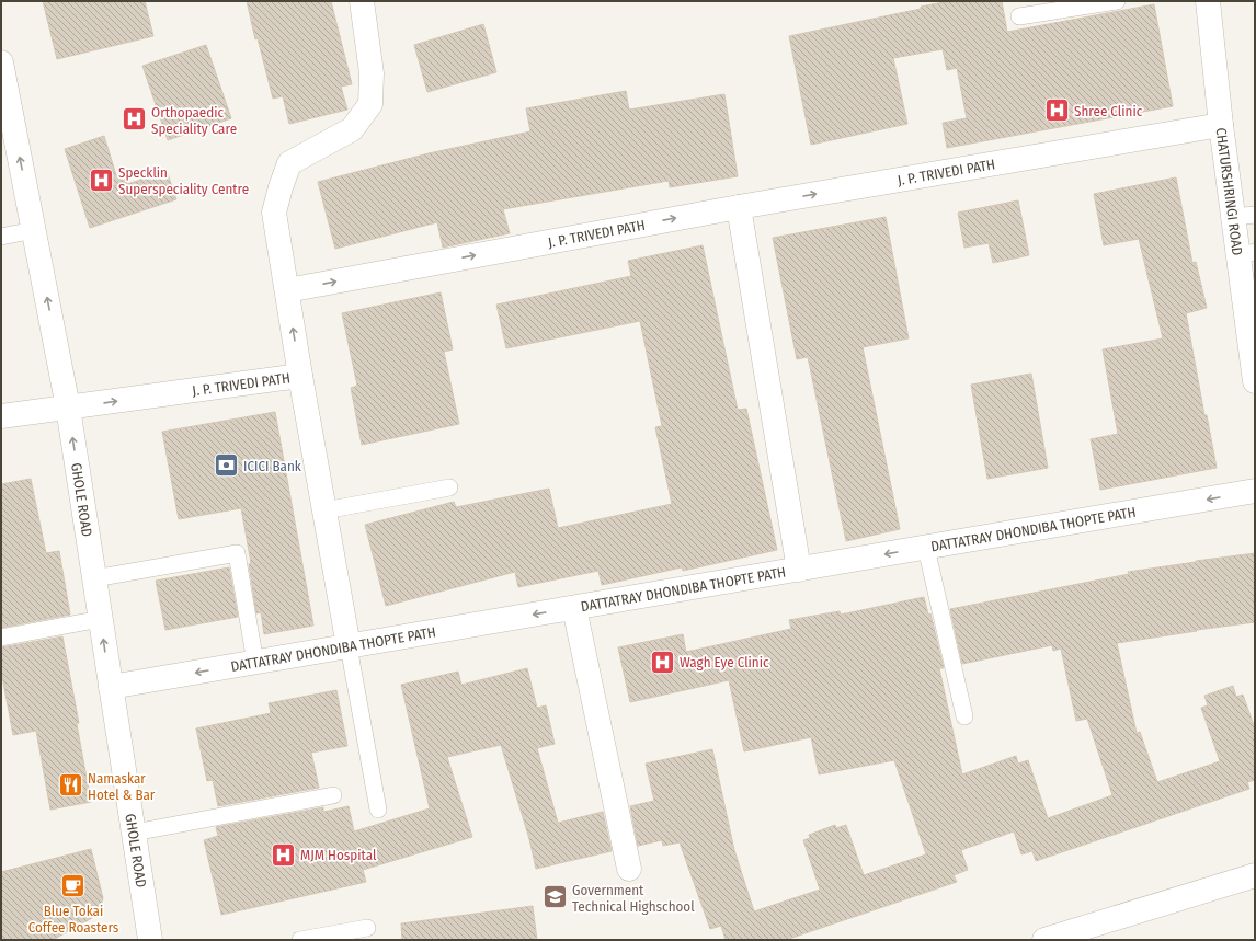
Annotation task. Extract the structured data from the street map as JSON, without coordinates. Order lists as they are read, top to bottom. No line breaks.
{"streets":{"street":["J. P. TRIVEDI PATH","CHATURSHRINGI ROAD","GHOLE ROAD","DATTATRAY DHONDIBA THOPTE PATH"]},"crossings":[["J. P. TRIVEDI PATH","CHATURSHRINGI ROAD"],["J. P. TRIVEDI PATH","GHOLE ROAD"],["GHOLE ROAD","DATTATRAY DHONDIBA THOPTE PATH"]],"one_way":["J. P. TRIVEDI PATH","GHOLE ROAD","DATTATRAY DHONDIBA THOPTE PATH"],"places":{"hospital":["Shree Clinic","Orthopaedic Speciality Care","Specklin Superspeciality Centre","Wagh Eye Clinic","MJM Hospital"],"bank":["ICICI Bank"],"restaurant":["Namaskar Hotel & Bar"],"cafe":["Blue Tokai Coffee Roasters"],"school or university":["Government Technical Highschool"]}}
